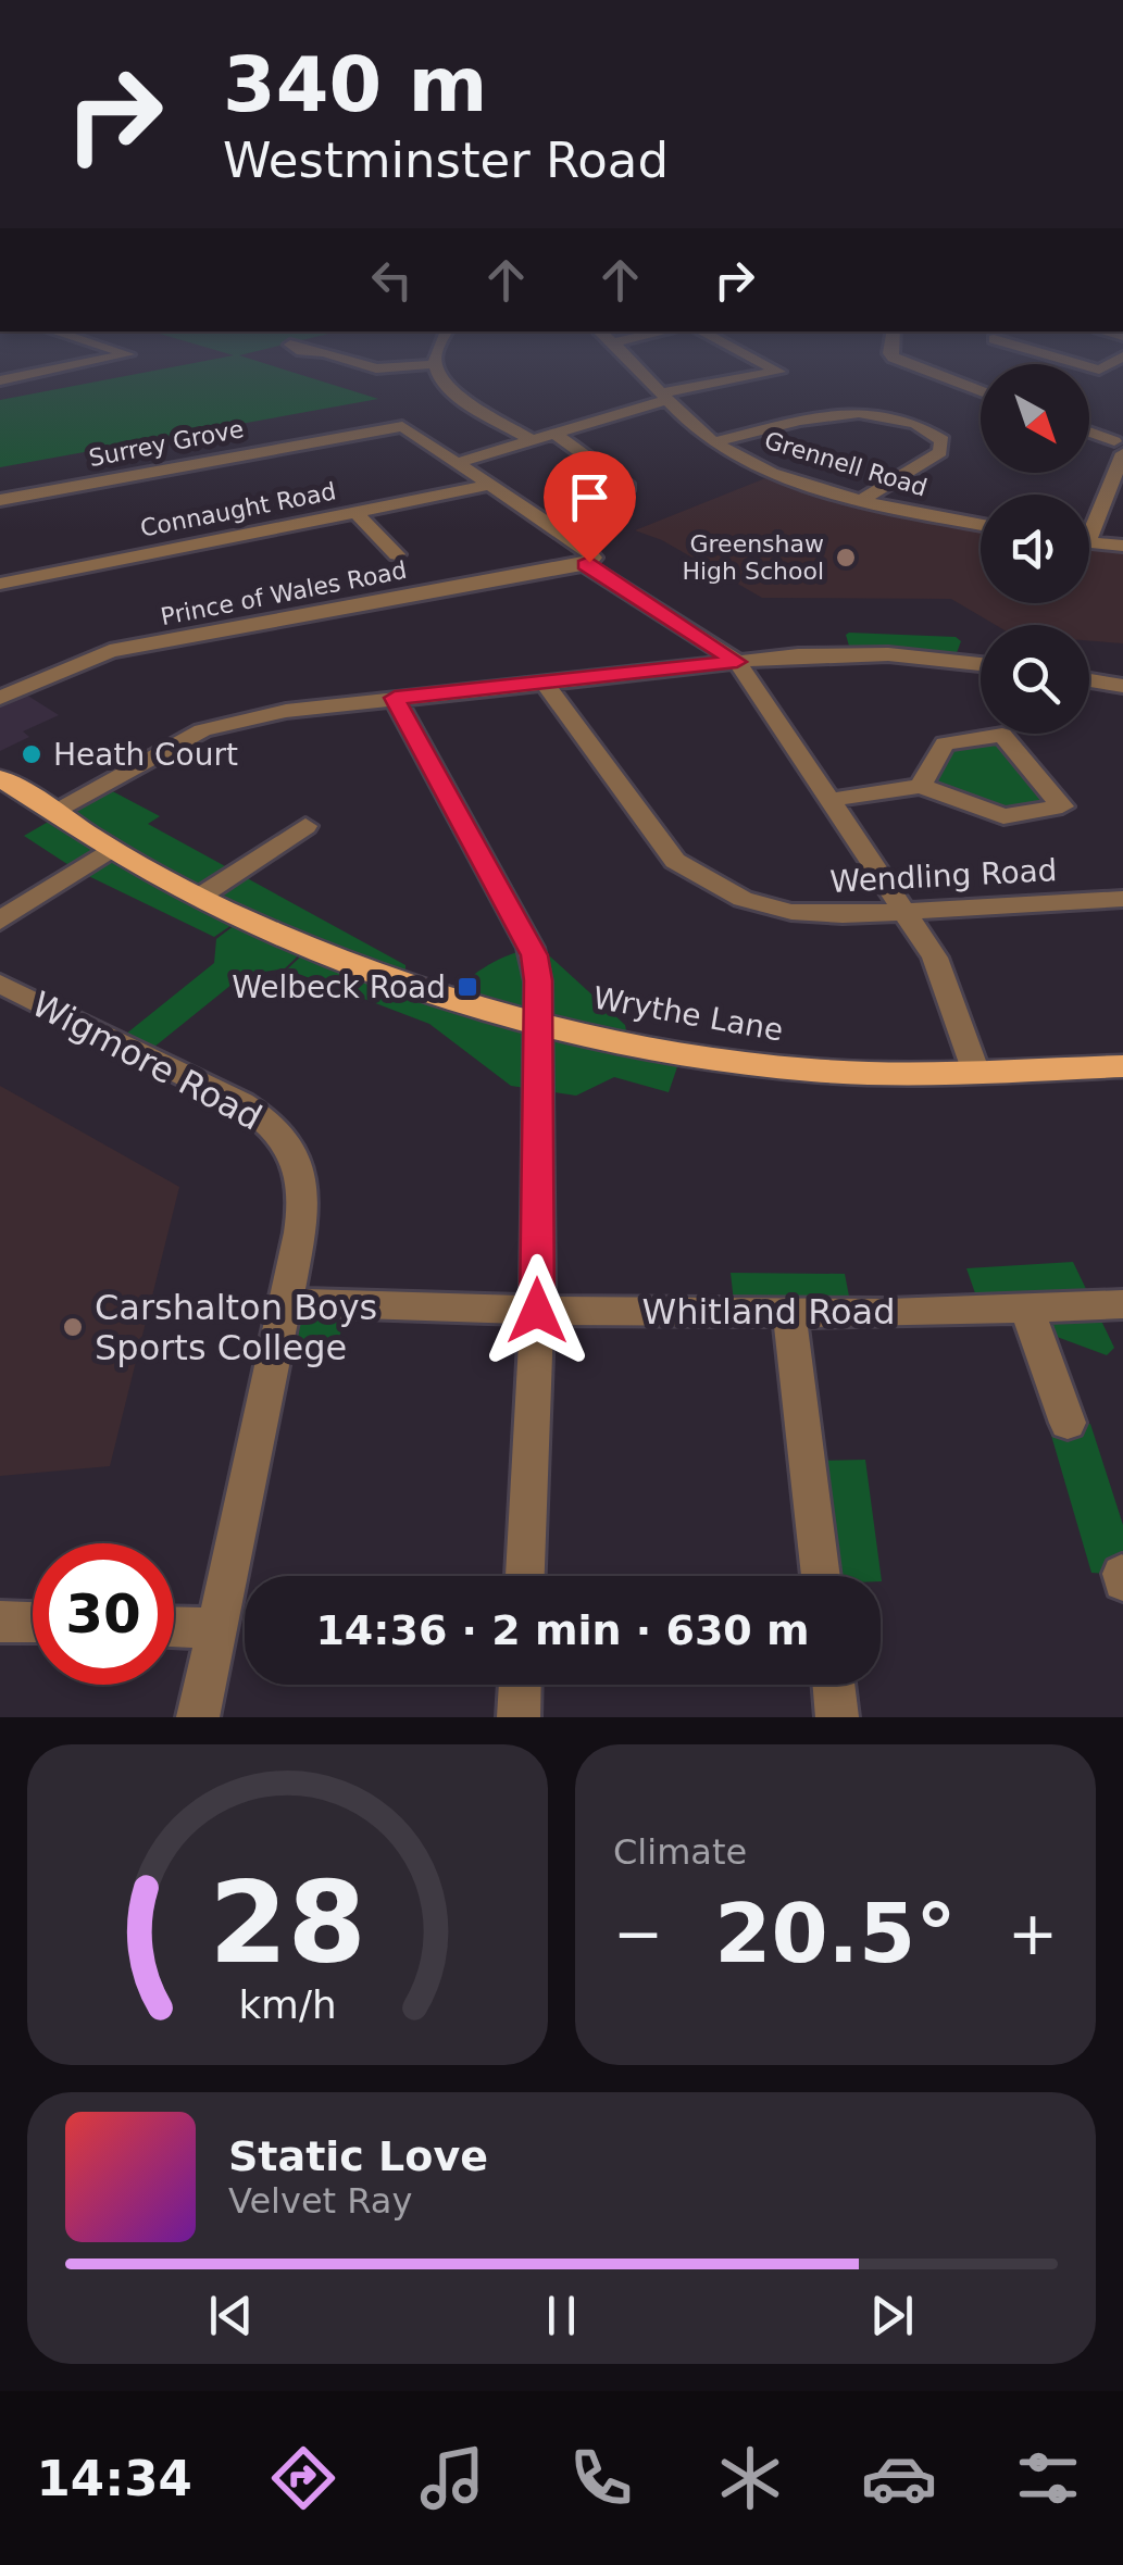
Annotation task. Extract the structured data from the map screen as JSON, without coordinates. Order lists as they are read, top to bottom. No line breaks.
{"streets":{"main road":["Wrythe Lane"],"street":["Surrey Grove","Grennell Road","Connaught Road","Prince of Wales Road","Wendling Road","Wigmore Road","Whitland Road"]},"crossings":[["Surrey Grove","Connaught Road"],["Surrey Grove","Prince of Wales Road"],["Wigmore Road","Whitland Road"]],"places":{"other":["Greenshaw High School","Heath Court","Carshalton Boys Sports College"],"transit":["Welbeck Road"]},"north":"bottom right","page":{"turn":["340 m","Westminster Road"],"limit":"30","trip":"14:36 · 2 min · 630 m","tile":"Climate","heat":["−","20.5°","+"],"song":["Static Love","Velvet Ray"],"tabs":"14:34","gauge":["28","km/h"]}}
